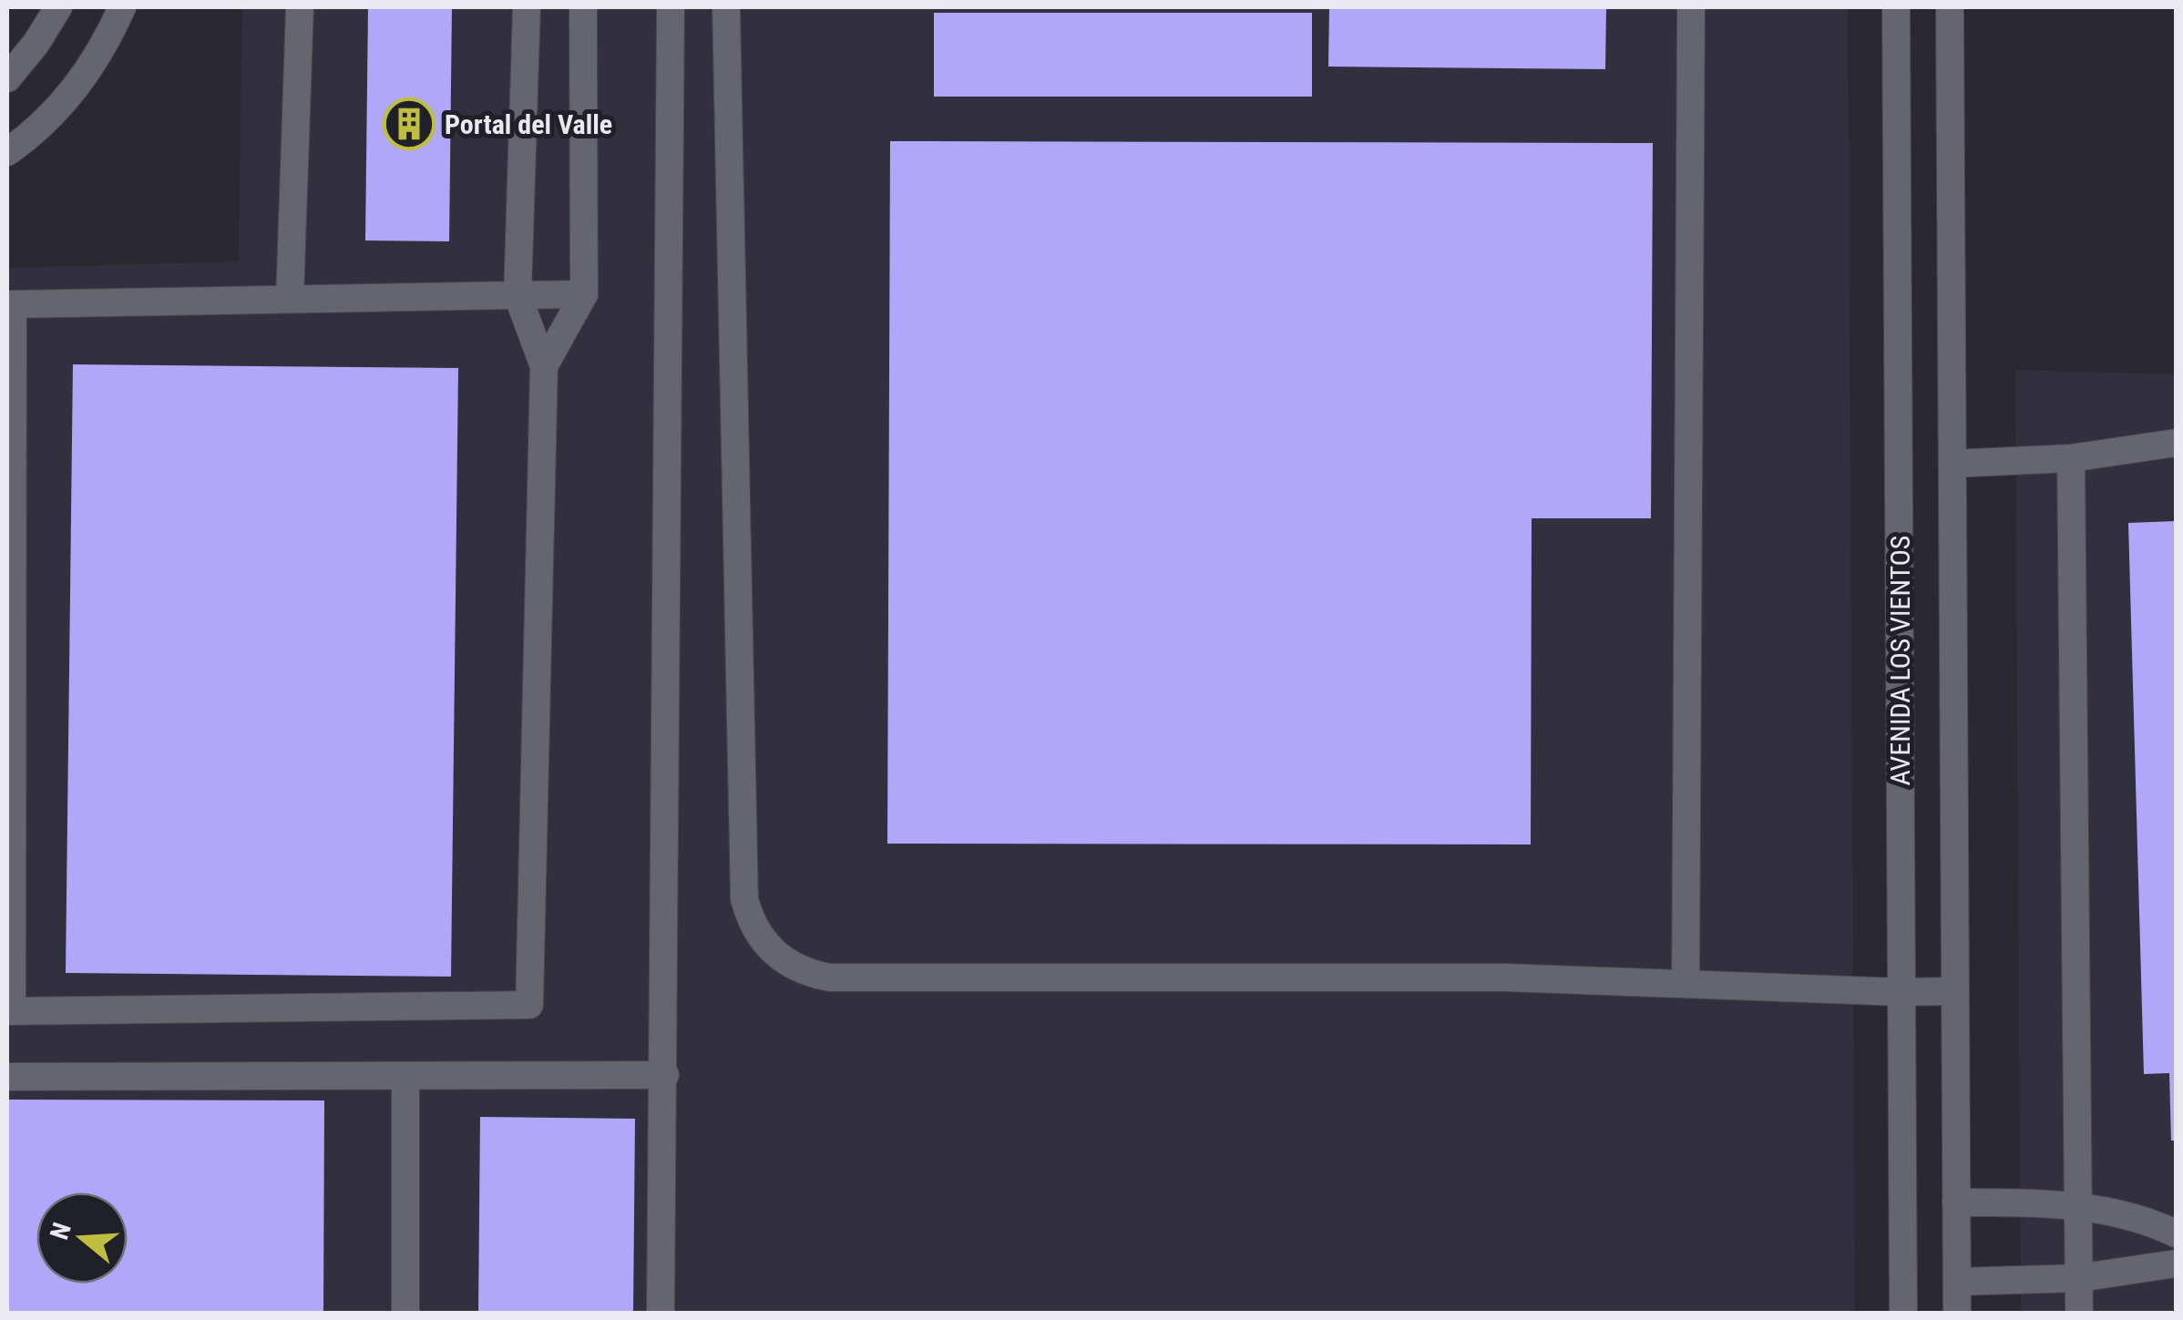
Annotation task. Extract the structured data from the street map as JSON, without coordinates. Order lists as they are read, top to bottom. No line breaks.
{"streets":{"street":["AVENIDA LOS VIENTOS"]},"places":{"building":["Portal del Valle"]},"north":"left"}
